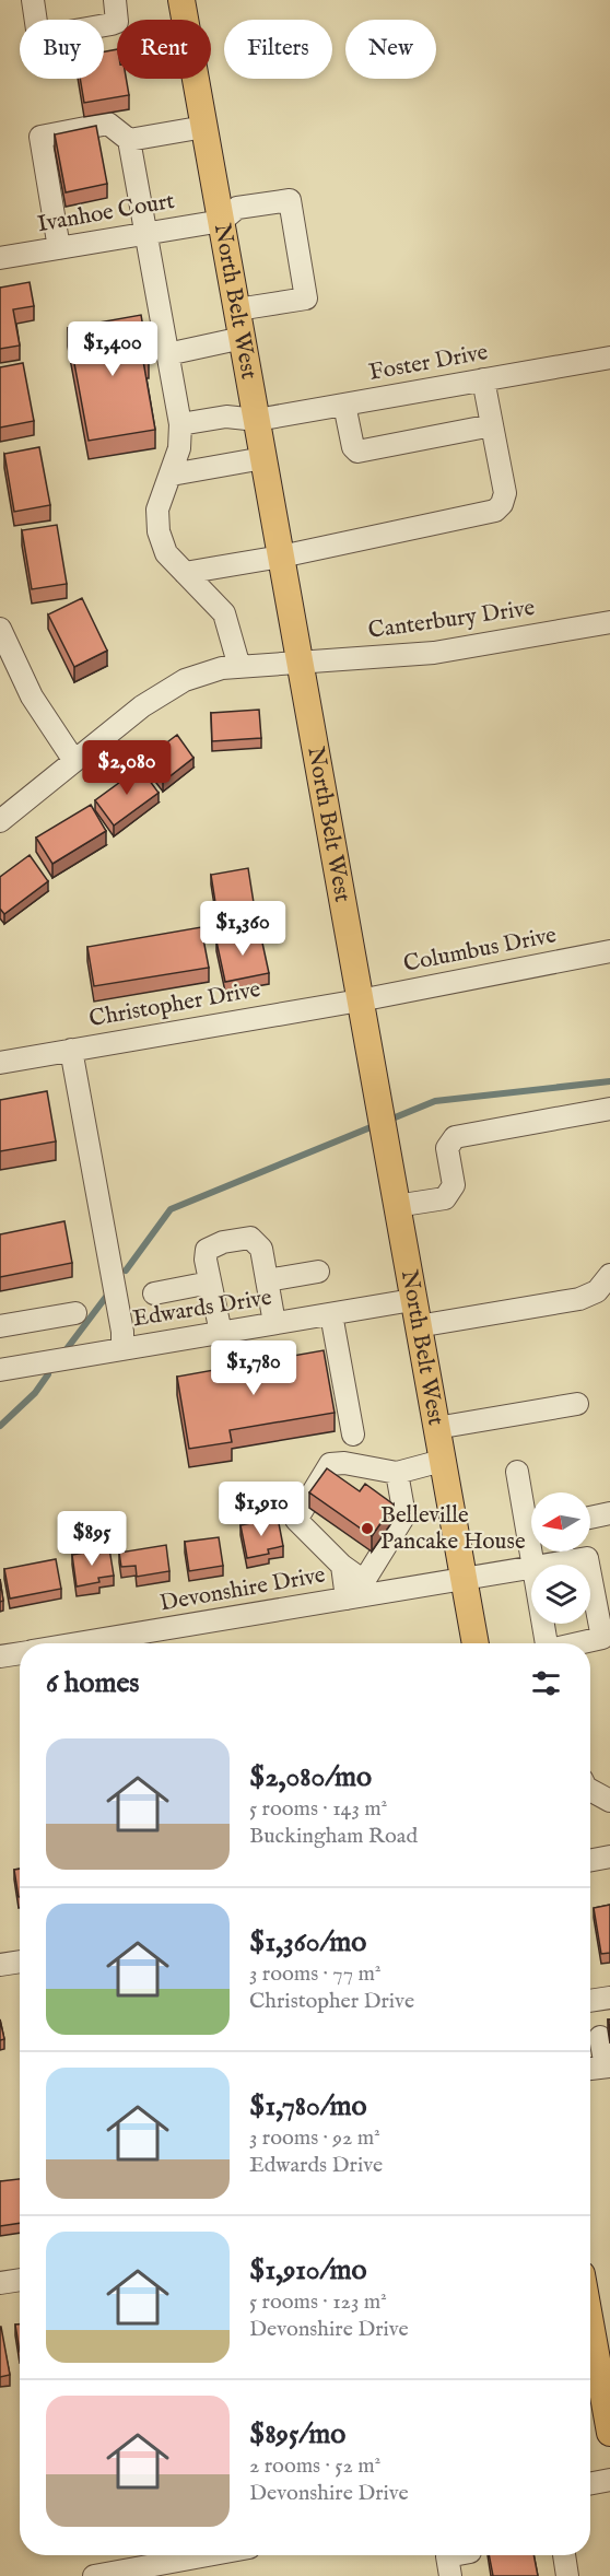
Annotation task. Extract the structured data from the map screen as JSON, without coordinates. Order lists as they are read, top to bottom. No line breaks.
{"streets":{"main road":["North Belt West"],"street":["Ivanhoe Court","Foster Drive","Canterbury Drive","Columbus Drive","Christopher Drive","Edwards Drive","Devonshire Drive"]},"crossings":[["Ivanhoe Court","North Belt West"],["North Belt West","Foster Drive"],["North Belt West","Canterbury Drive"],["North Belt West","Columbus Drive"],["North Belt West","Christopher Drive"],["North Belt West","Edwards Drive"],["North Belt West","Devonshire Drive"],["Columbus Drive","Christopher Drive"]],"places":["Belleville Pancake House"],"north":"left","page":{"chip":["Buy","Rent","Filters","New"],"price":["$1,400","$2,080","$1,360","$1,780","$1,910","$895"],"heading":"6 homes","list":[{"name":"$2,080/mo","note":"5 rooms · 143 m² · Buckingham Road"},{"name":"$1,360/mo","note":"3 rooms · 77 m² · Christopher Drive"},{"name":"$1,780/mo","note":"3 rooms · 92 m² · Edwards Drive"},{"name":"$1,910/mo","note":"5 rooms · 123 m² · Devonshire Drive"},{"name":"$895/mo","note":"2 rooms · 52 m² · Devonshire Drive"}]}}
